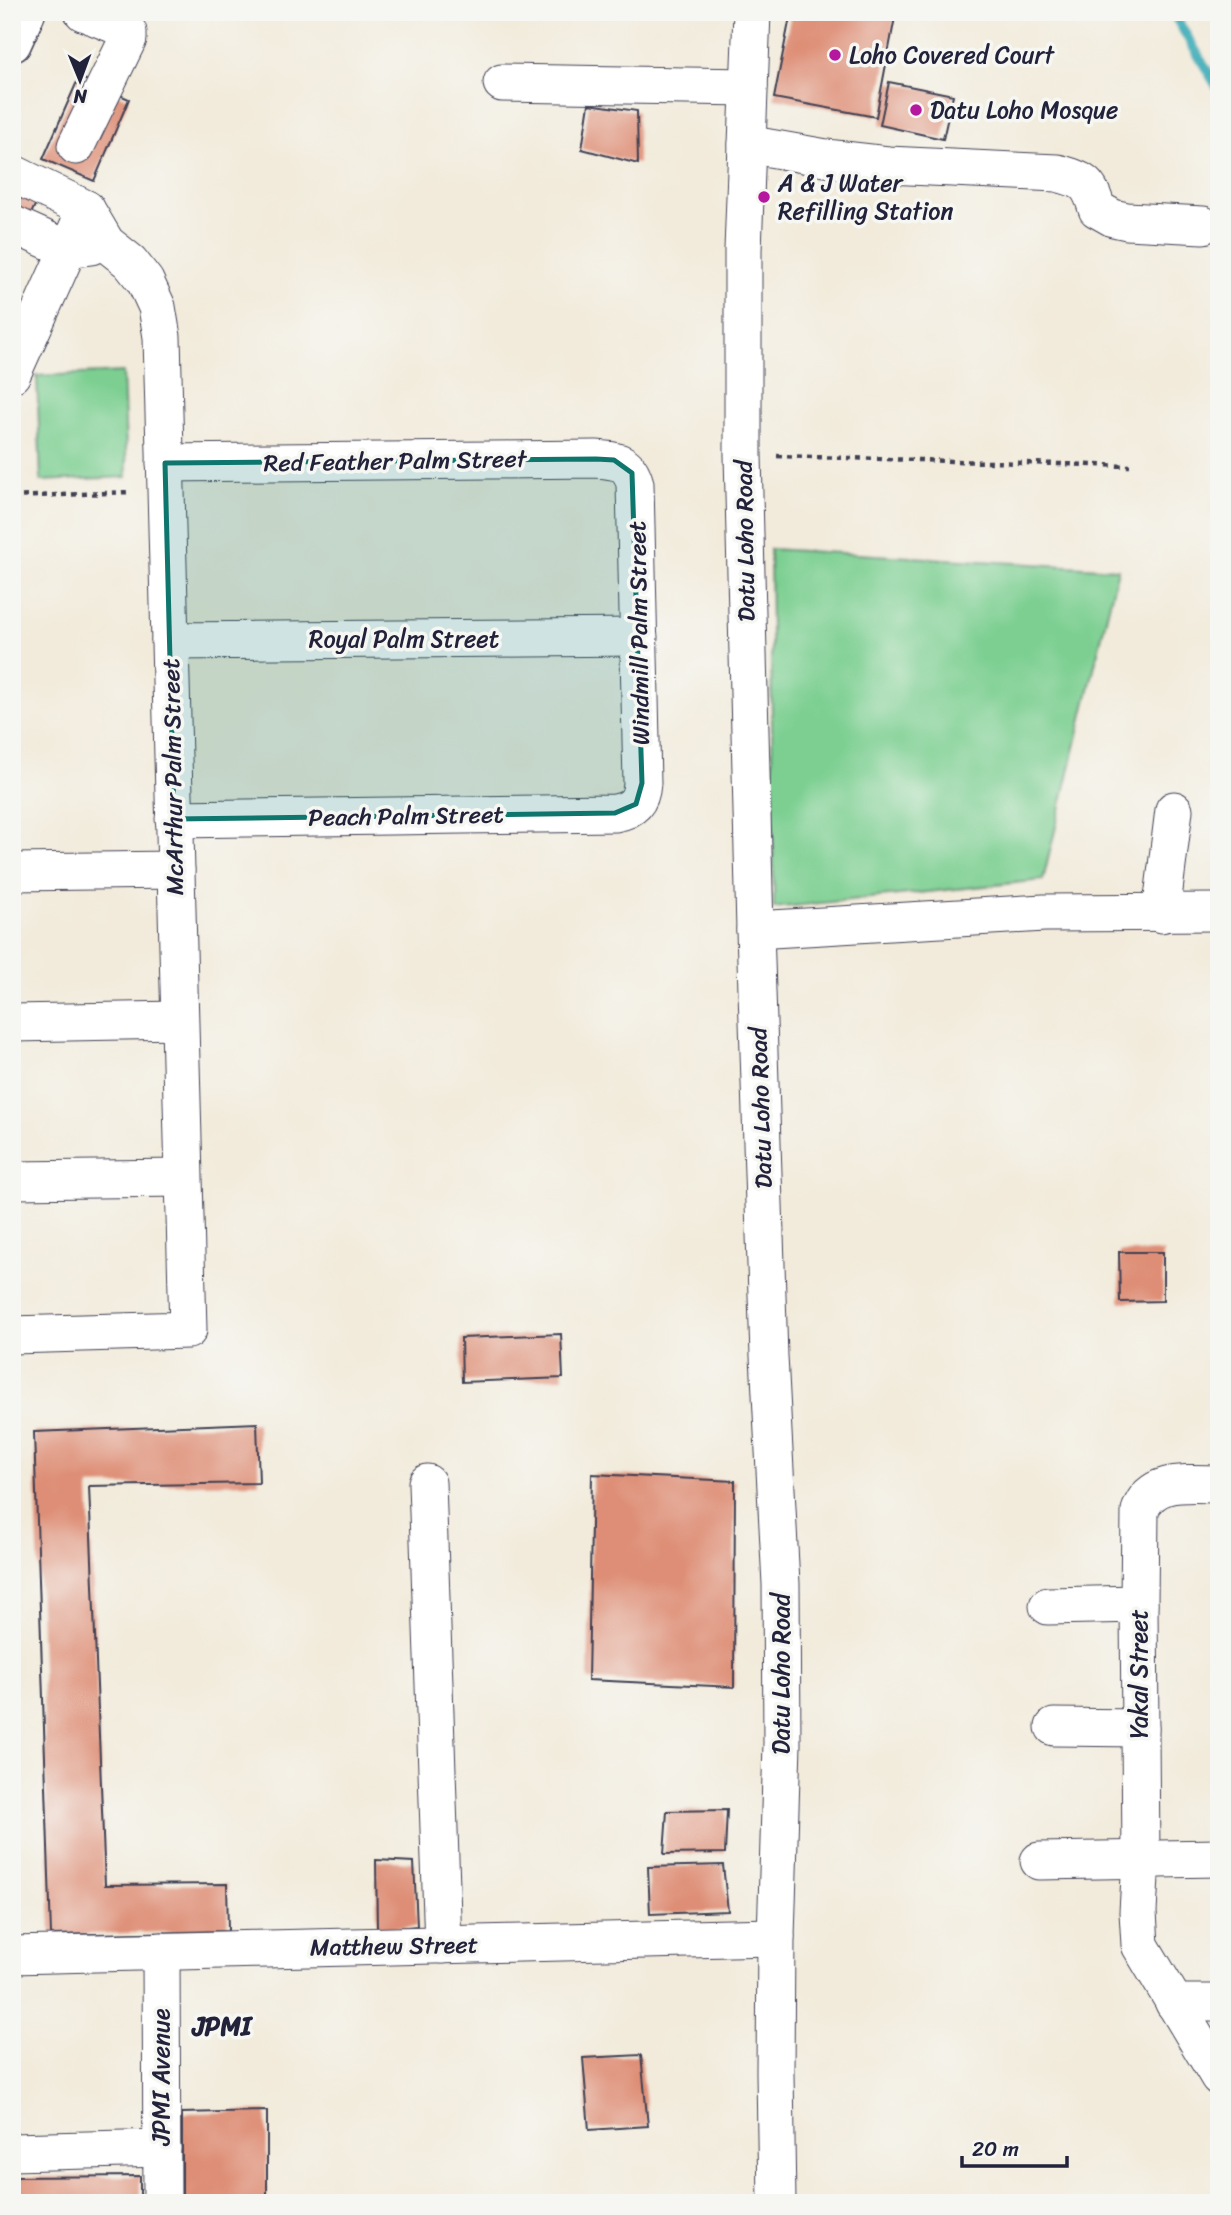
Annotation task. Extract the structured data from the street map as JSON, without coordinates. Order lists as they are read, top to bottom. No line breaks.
{"streets":{"street":["Red Feather Palm Street","Datu Loho Road","Windmill Palm Street","Royal Palm Street","McArthur Palm Street","Peach Palm Street","Yakal Street","Matthew Street","JPMI Avenue"]},"crossings":[["Red Feather Palm Street","Windmill Palm Street"],["Red Feather Palm Street","McArthur Palm Street"],["Datu Loho Road","Matthew Street"],["Windmill Palm Street","Royal Palm Street"],["Windmill Palm Street","Peach Palm Street"],["Royal Palm Street","McArthur Palm Street"],["McArthur Palm Street","Peach Palm Street"],["Matthew Street","JPMI Avenue"]],"districts":["JPMI"],"places":["Loho Covered Court","Datu Loho Mosque","A & J Water Refilling Station"],"scale_bar":"20 m","north":"bottom"}
